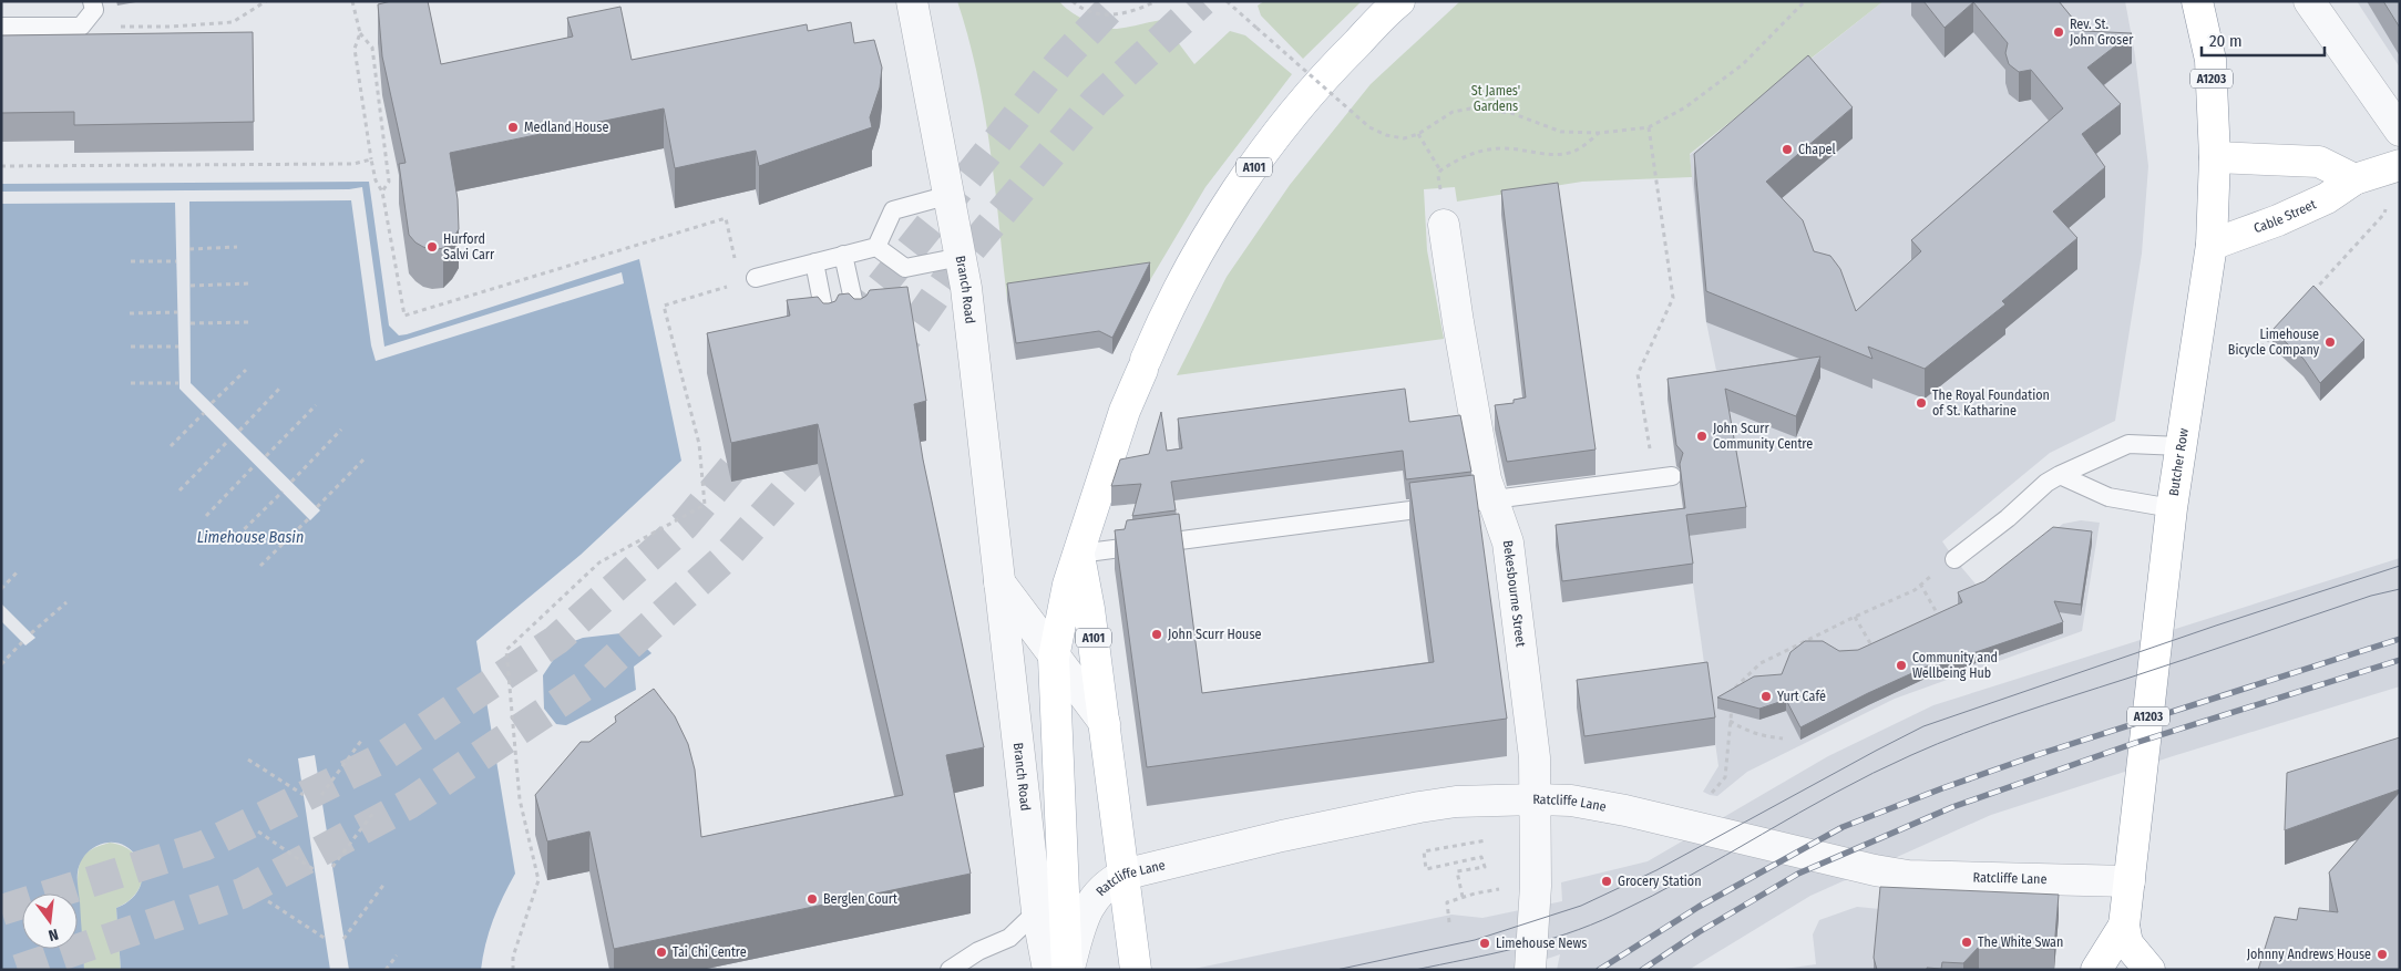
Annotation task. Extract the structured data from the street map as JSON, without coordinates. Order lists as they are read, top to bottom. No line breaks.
{"streets":{"main road":["A1203","A101","Cable Street","Branch Road","Butcher Row"],"street":["Bekesbourne Street","Ratcliffe Lane"]},"crossings":[["A101","Branch Road"],["A101","Ratcliffe Lane"],["Cable Street","Butcher Row"],["Branch Road","Ratcliffe Lane"],["Butcher Row","Ratcliffe Lane"],["Bekesbourne Street","Ratcliffe Lane"]],"water":["Limehouse Basin"],"parks":["St James' Gardens"],"places":["Rev. St. John Groser","Medland House","Chapel","Hurford Salvi Carr","Limehouse Bicycle Company","The Royal Foundation of St. Katharine","John Scurr Community Centre","John Scurr House","Community and Wellbeing Hub","Yurt Café","Grocery Station","Berglen Court","The White Swan","Limehouse News","Tai Chi Centre","Johnny Andrews House"],"scale_bar":"20 m","north":"bottom"}
